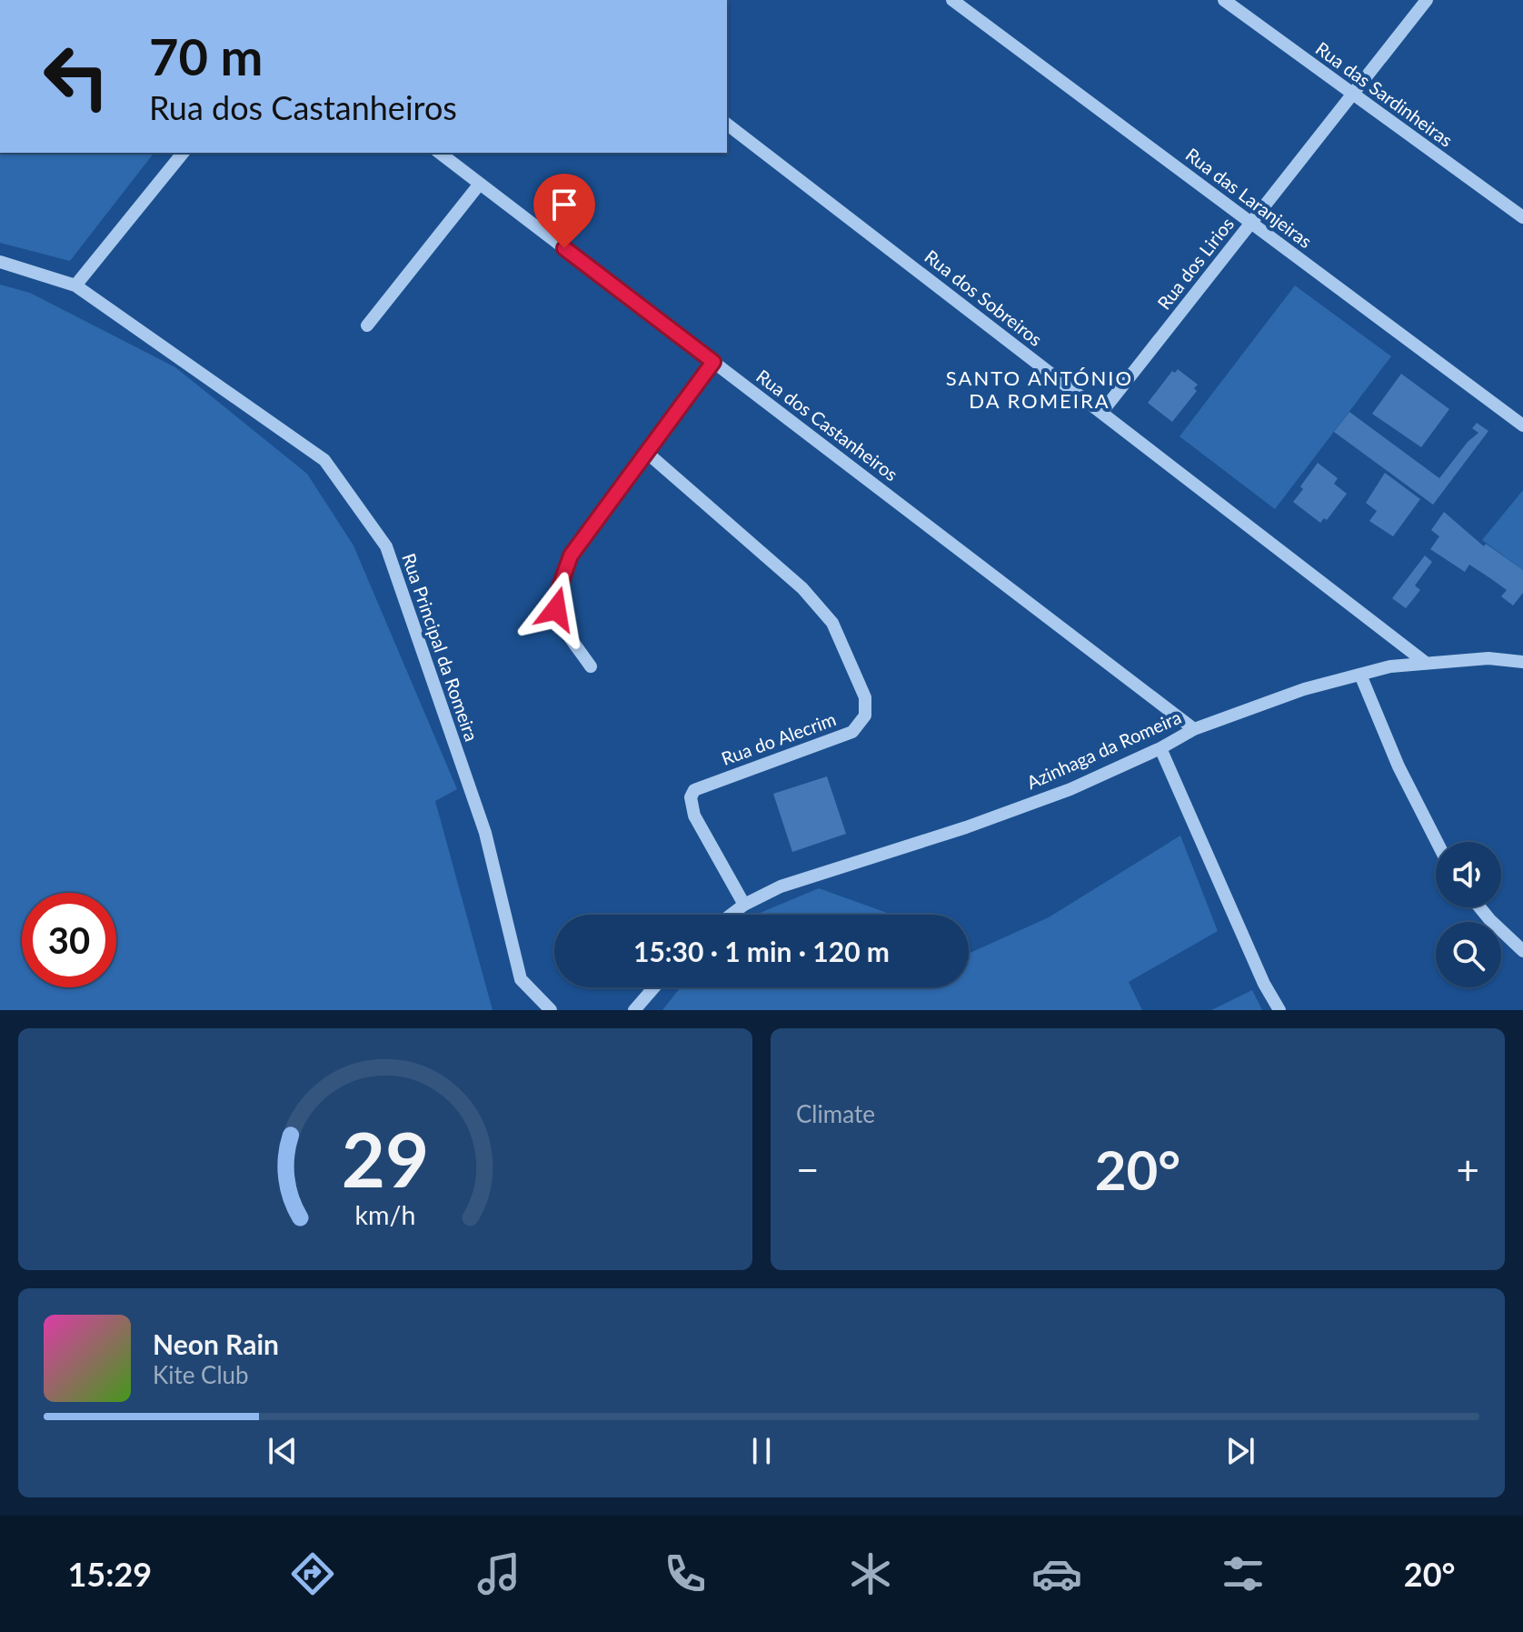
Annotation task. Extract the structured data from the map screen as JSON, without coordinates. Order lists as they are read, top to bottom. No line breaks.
{"streets":{"street":["Rua das Sardinheiras","Rua das Laranjeiras","Rua dos Lirios","Rua dos Sobreiros","Rua dos Castanheiros","Rua Principal da Romeira","Rua do Alecrim","Azinhaga da Romeira"]},"crossings":[["Rua das Sardinheiras","Rua dos Lirios"],["Rua das Laranjeiras","Rua dos Lirios"],["Rua dos Lirios","Rua dos Sobreiros"],["Rua dos Sobreiros","Azinhaga da Romeira"],["Rua dos Castanheiros","Azinhaga da Romeira"],["Rua do Alecrim","Azinhaga da Romeira"]],"districts":["SANTO ANTÓNIO DA ROMEIRA"],"page":{"turn":["70 m","Rua dos Castanheiros"],"limit":"30","trip":"15:30 · 1 min · 120 m","tile":"Climate","heat":["−","20°","+"],"song":["Neon Rain","Kite Club"],"tabs":["15:29","20°"],"gauge":["29","km/h"]}}
